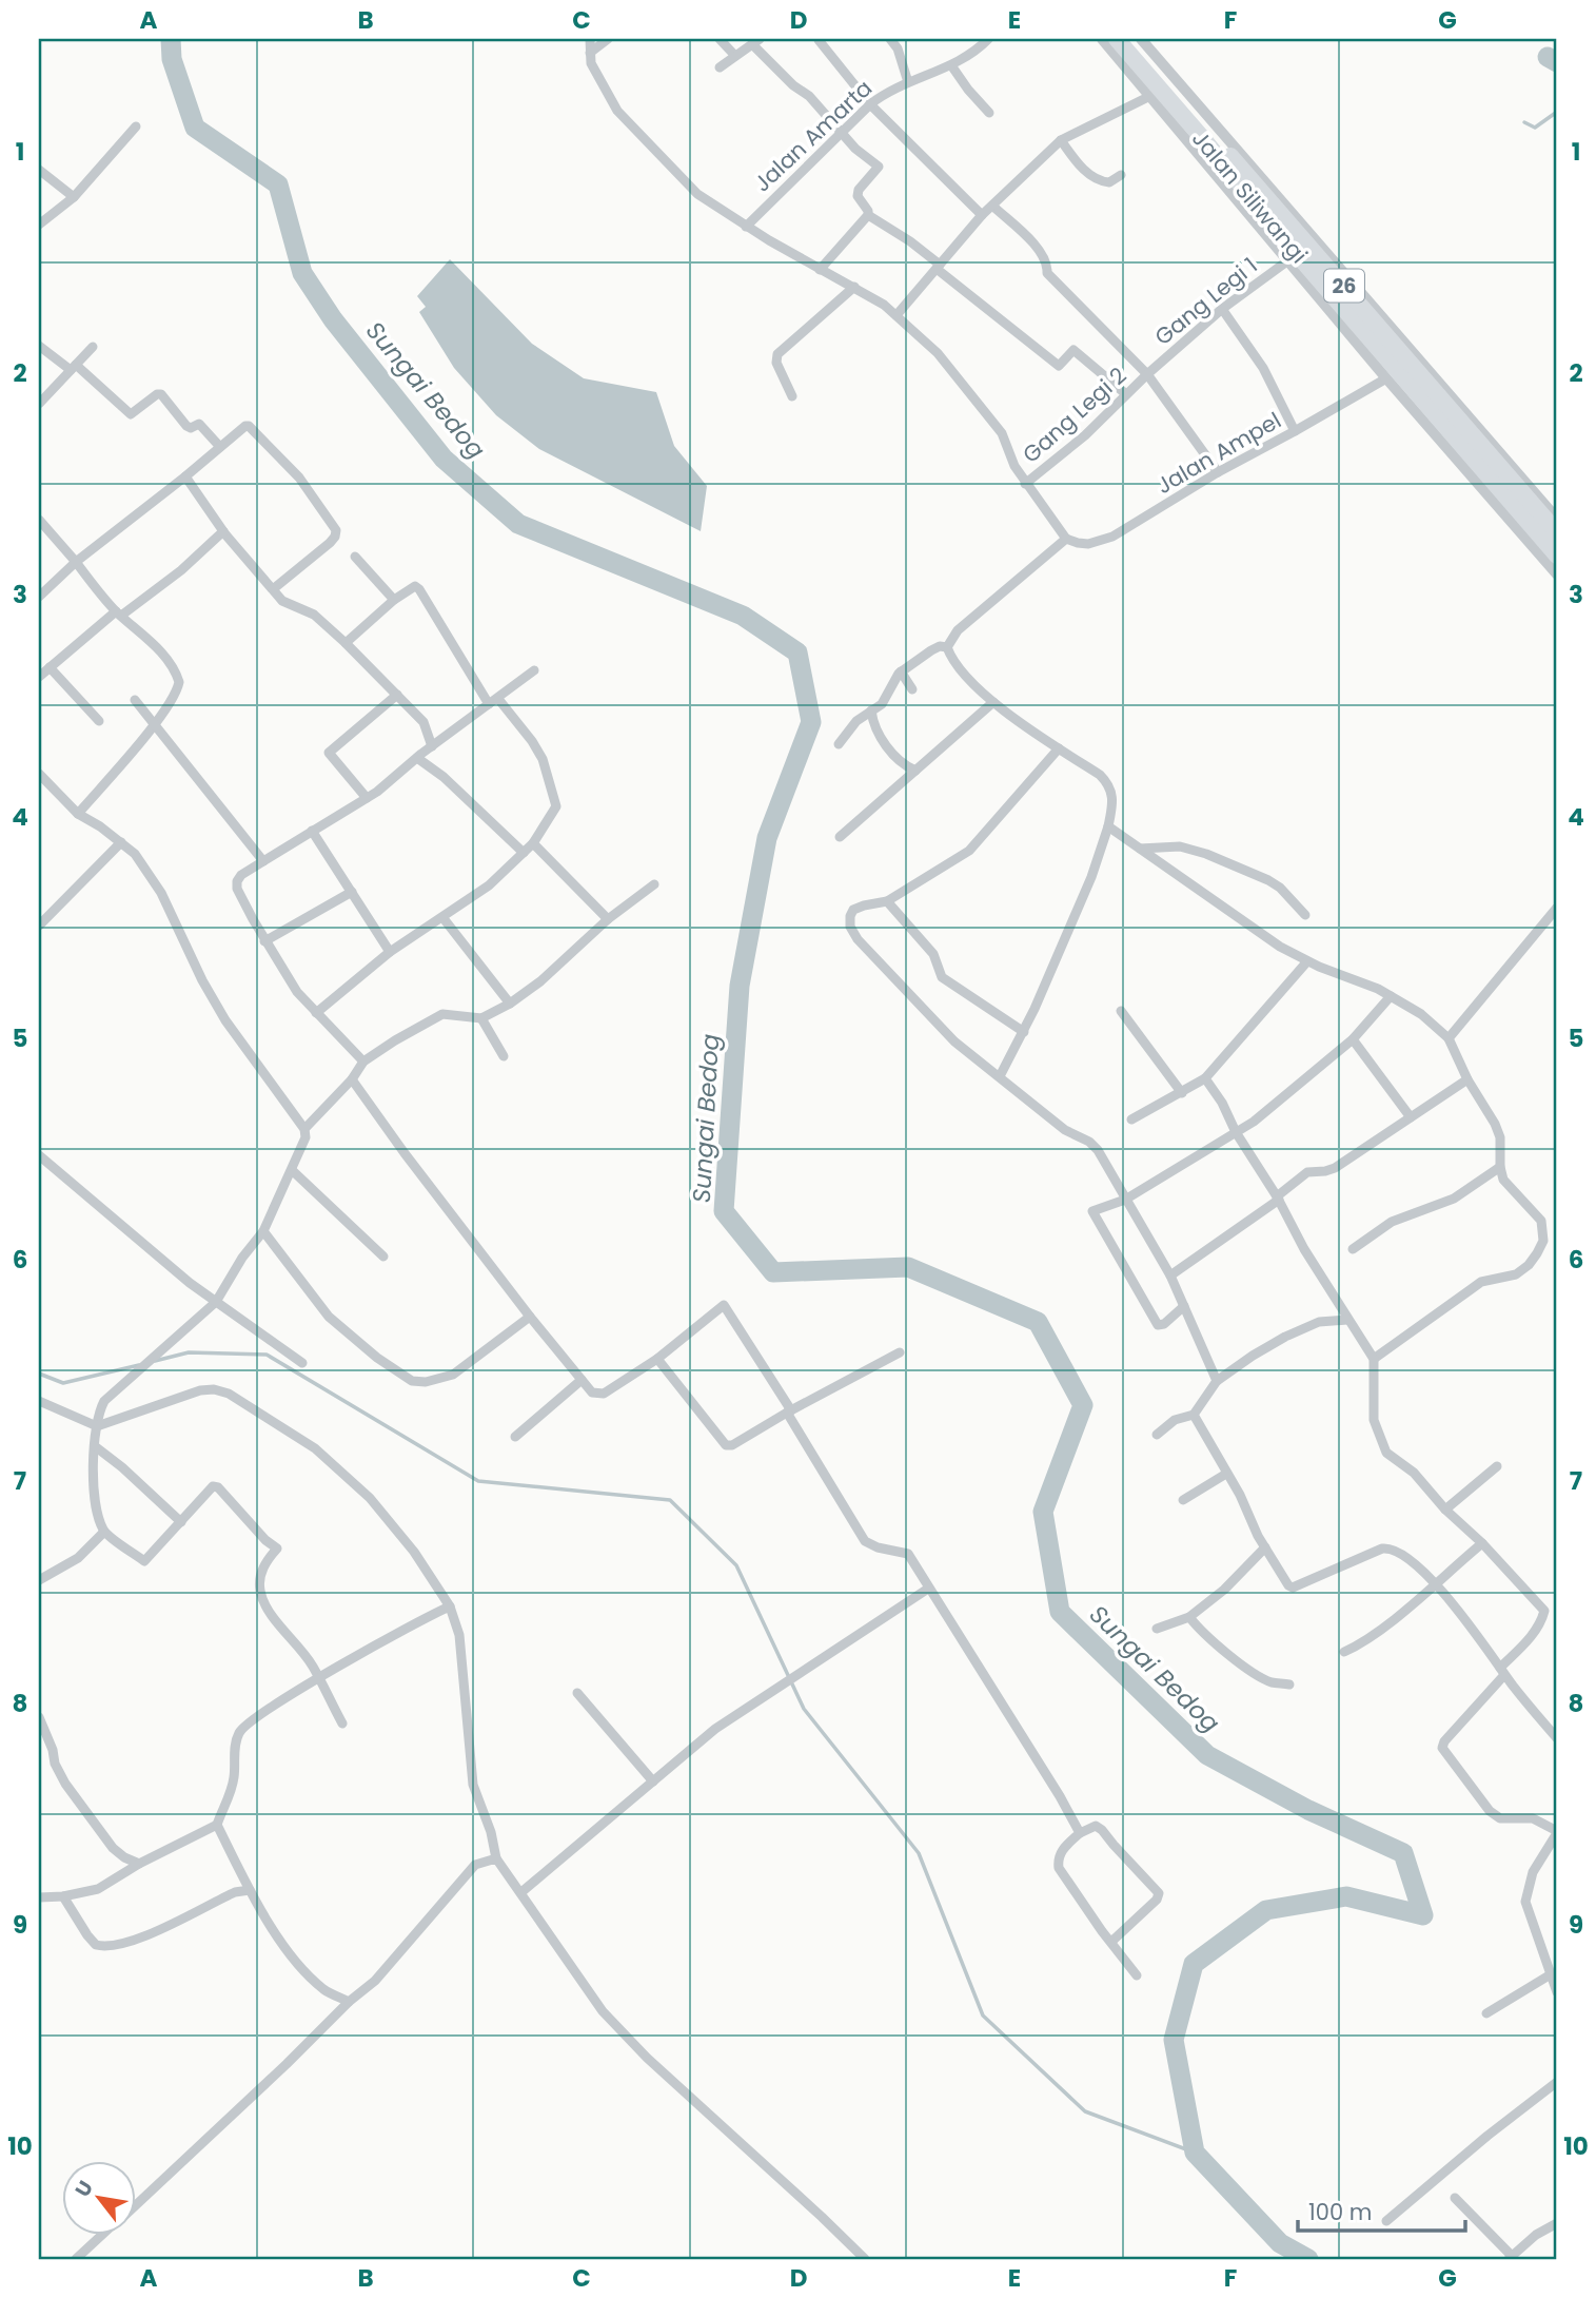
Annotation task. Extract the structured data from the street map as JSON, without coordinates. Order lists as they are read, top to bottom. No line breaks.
{"streets":{"highway":["Jalan Siliwangi","26"],"street":["Jalan Amarta","Gang Legi 1","Gang Legi 2","Jalan Ampel"]},"crossings":[["Jalan Siliwangi","Gang Legi 1"],["Gang Legi 1","Gang Legi 2"]],"water":["Sungai Bedog"],"scale_bar":"100 m","north":"top left","grid":{"columns":["A","B","C","D","E","F","G"],"rows":["1","2","3","4","5","6","7","8","9","10"]}}
